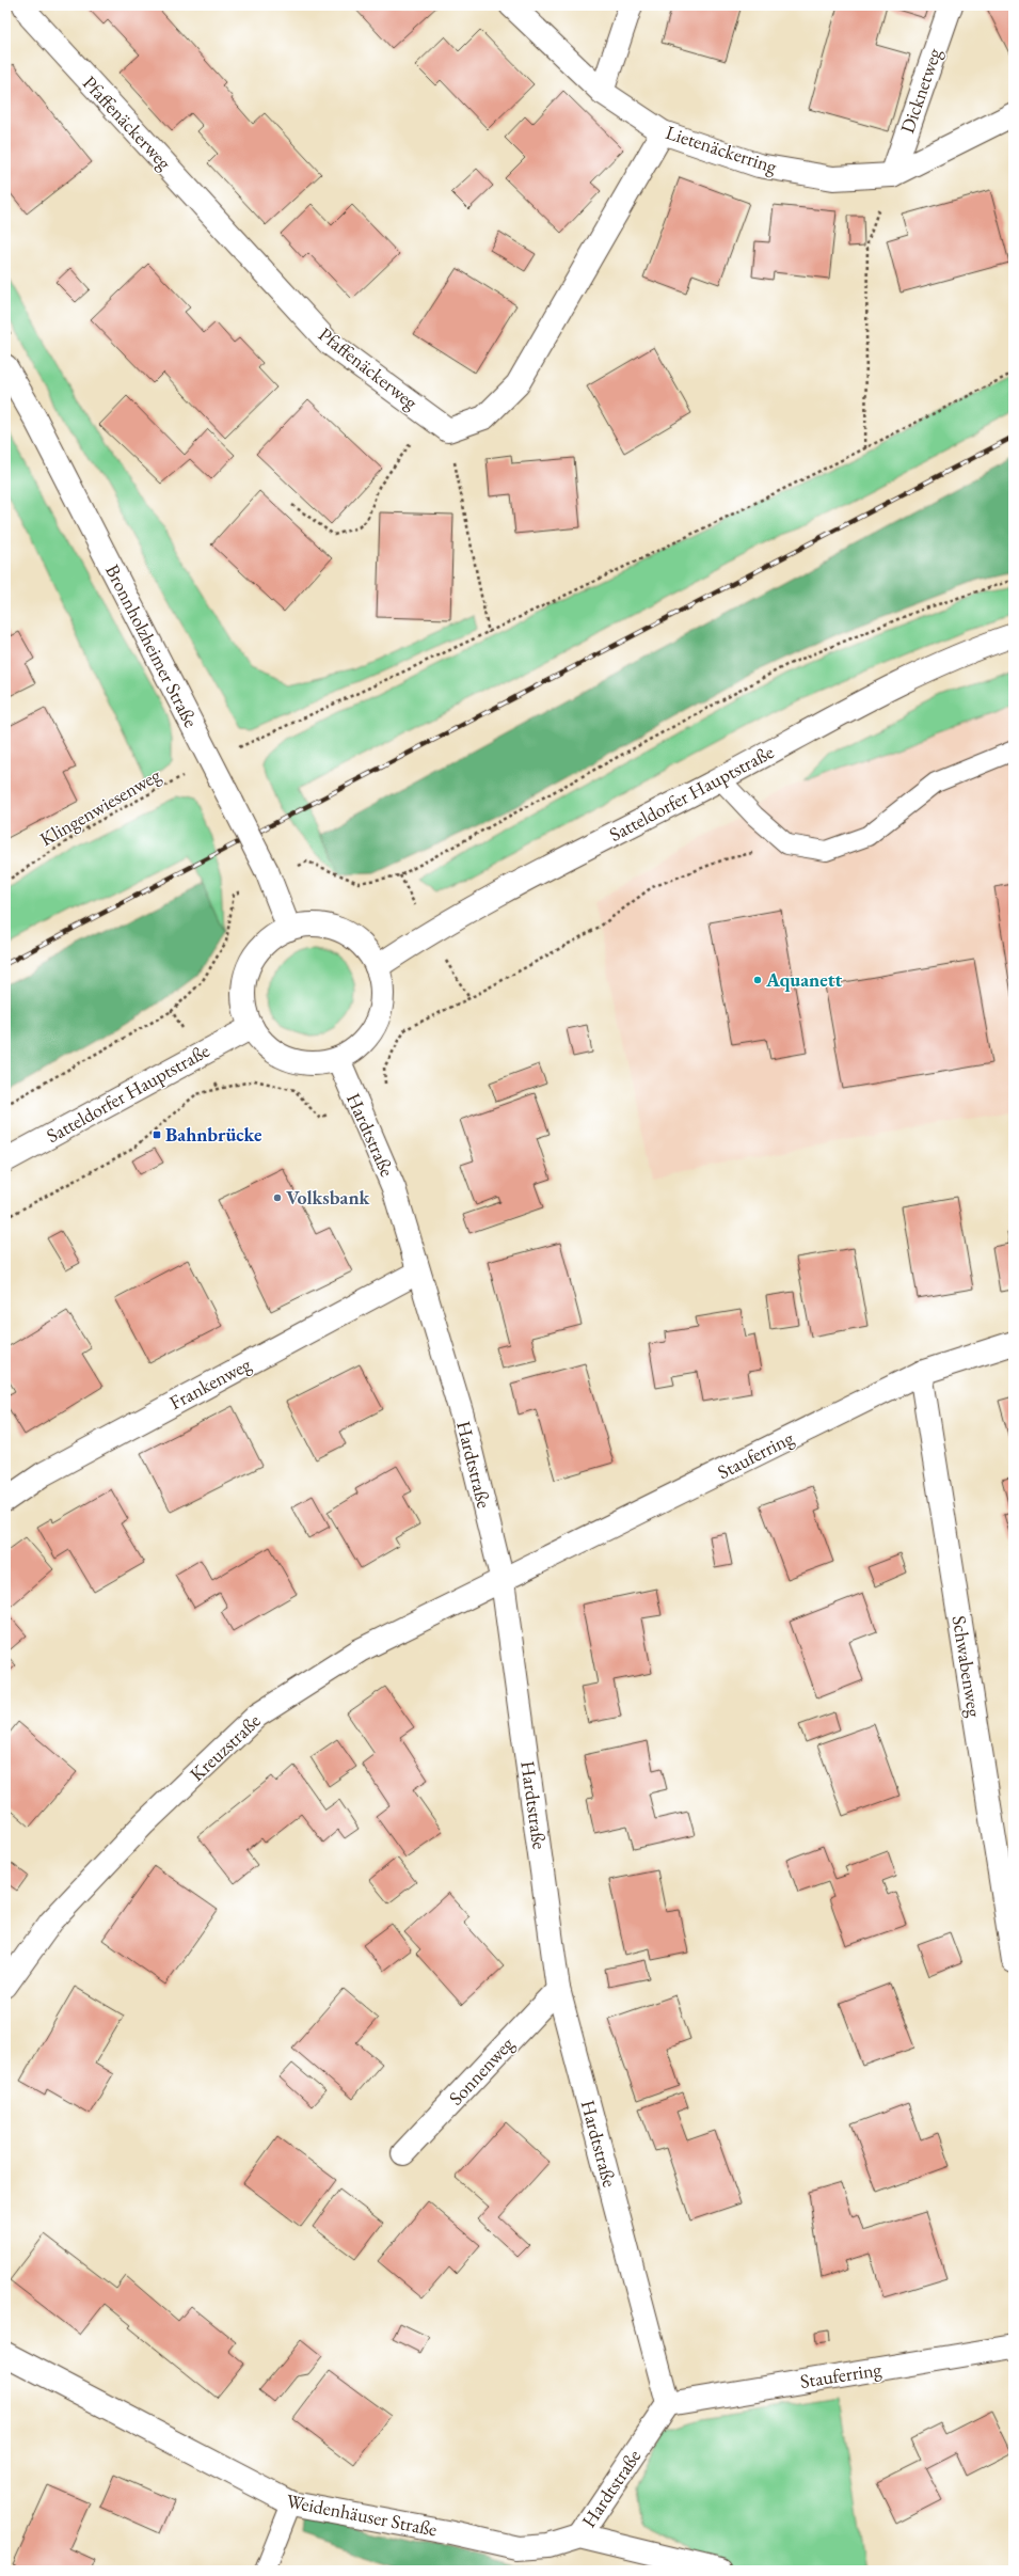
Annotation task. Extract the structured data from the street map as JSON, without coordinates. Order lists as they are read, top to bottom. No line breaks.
{"streets":{"street":["Dicknetweg","Pfaffenäckerweg","Lietenäckerring","Bronnholzheimer Straße","Satteldorfer Hauptstraße","Hardtstraße","Frankenweg","Stauferring","Schwabenweg","Kreuzstraße","Sonnenweg","Weidenhäuser Straße"],"path":["Klingenwiesenweg"]},"crossings":[["Dicknetweg","Lietenäckerring"],["Bronnholzheimer Straße","Satteldorfer Hauptstraße"],["Bronnholzheimer Straße","Klingenwiesenweg"],["Bronnholzheimer Straße","Hardtstraße"],["Satteldorfer Hauptstraße","Hardtstraße"],["Hardtstraße","Frankenweg"],["Hardtstraße","Stauferring"],["Hardtstraße","Kreuzstraße"],["Hardtstraße","Sonnenweg"],["Hardtstraße","Weidenhäuser Straße"],["Stauferring","Schwabenweg"],["Stauferring","Kreuzstraße"]],"places":{"other":["Aquanett","Volksbank"],"transit":["Bahnbrücke"]}}
